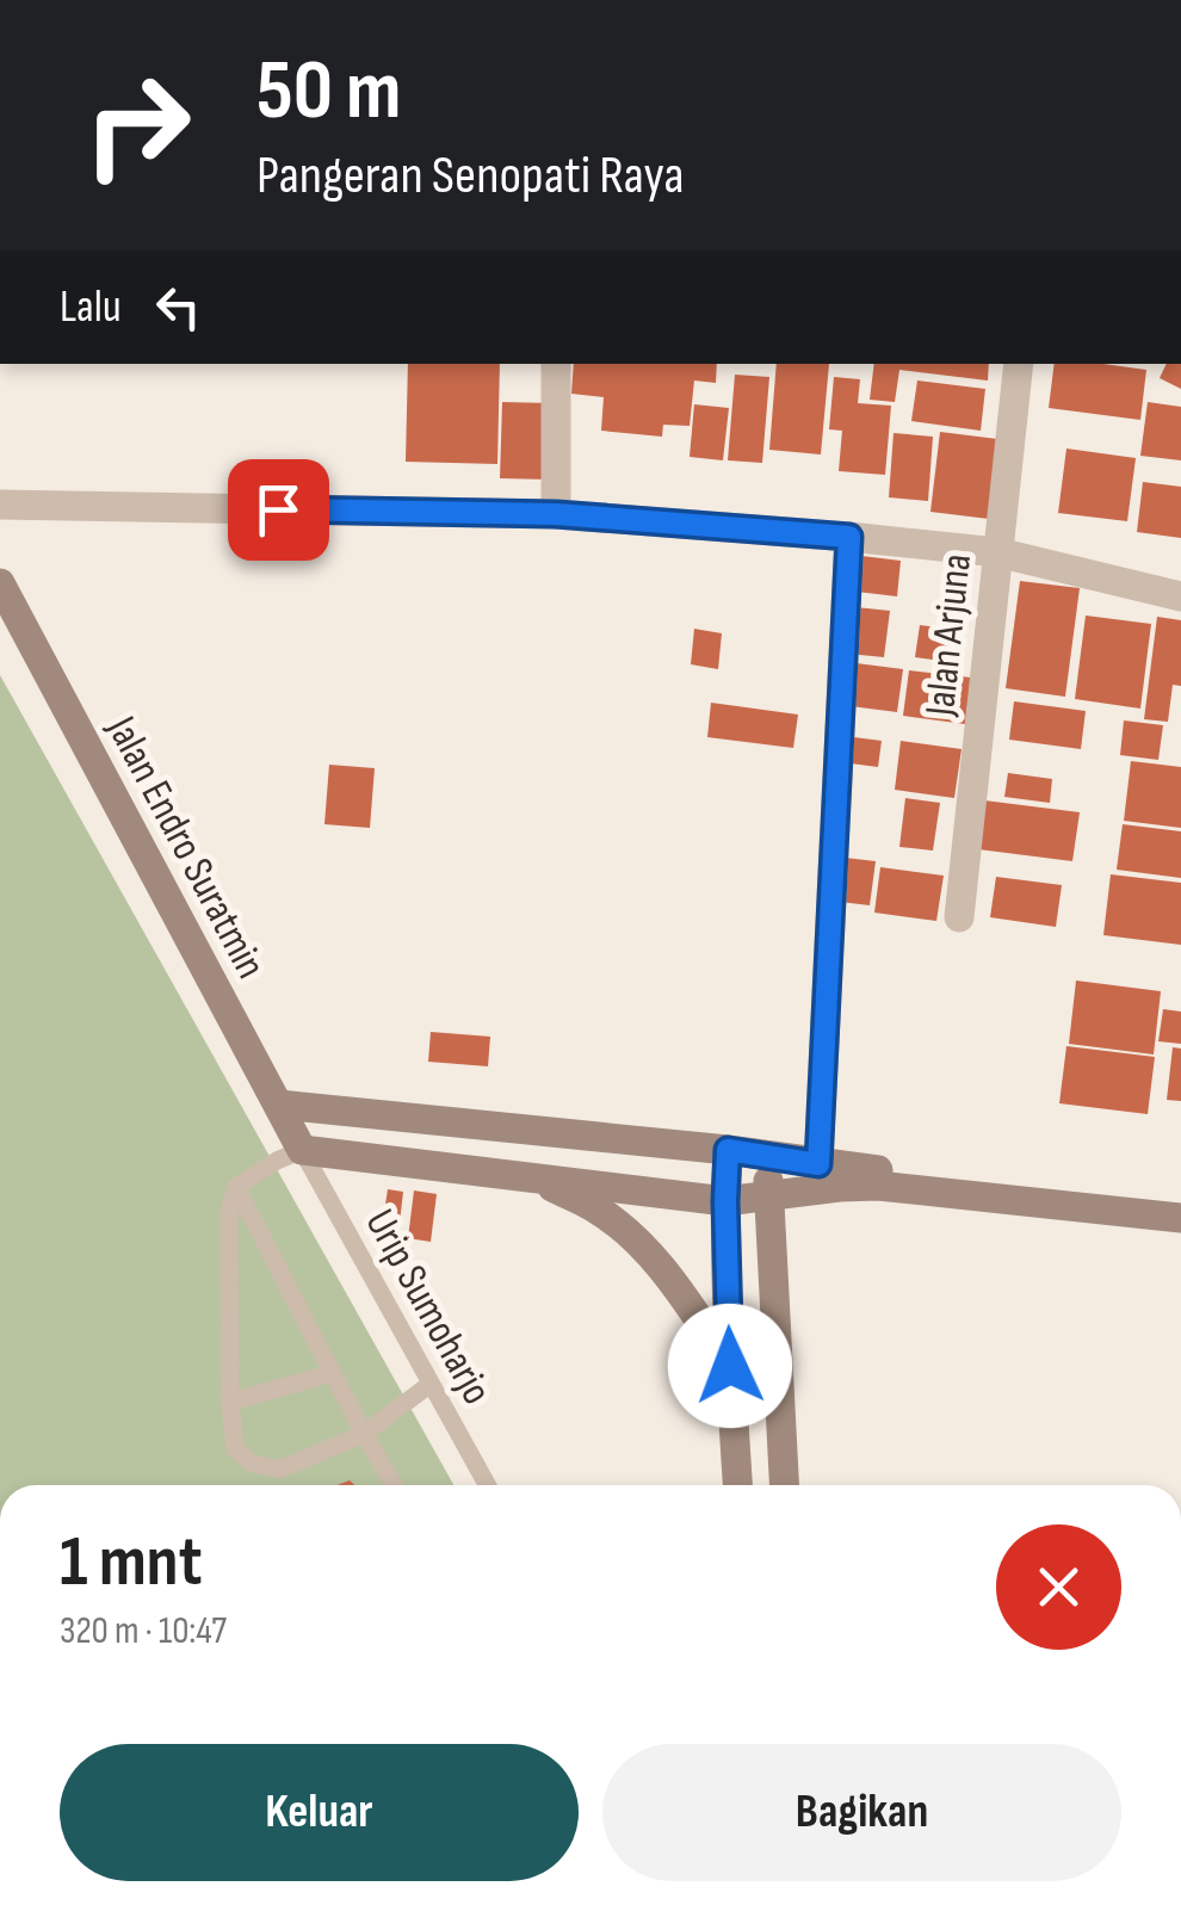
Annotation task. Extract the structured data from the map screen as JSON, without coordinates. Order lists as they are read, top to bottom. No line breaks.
{"streets":{"main road":["Jalan Endro Suratmin"],"street":["Jalan Arjuna"],"lane":["Urip Sumoharjo"]},"crossings":[["Jalan Endro Suratmin","Urip Sumoharjo"]],"page":{"turn":["50 m","Pangeran Senopati Raya"],"then":"Lalu","heading":["1 mnt","320 m · 10:47"],"buttons":["Keluar","Bagikan"]}}
